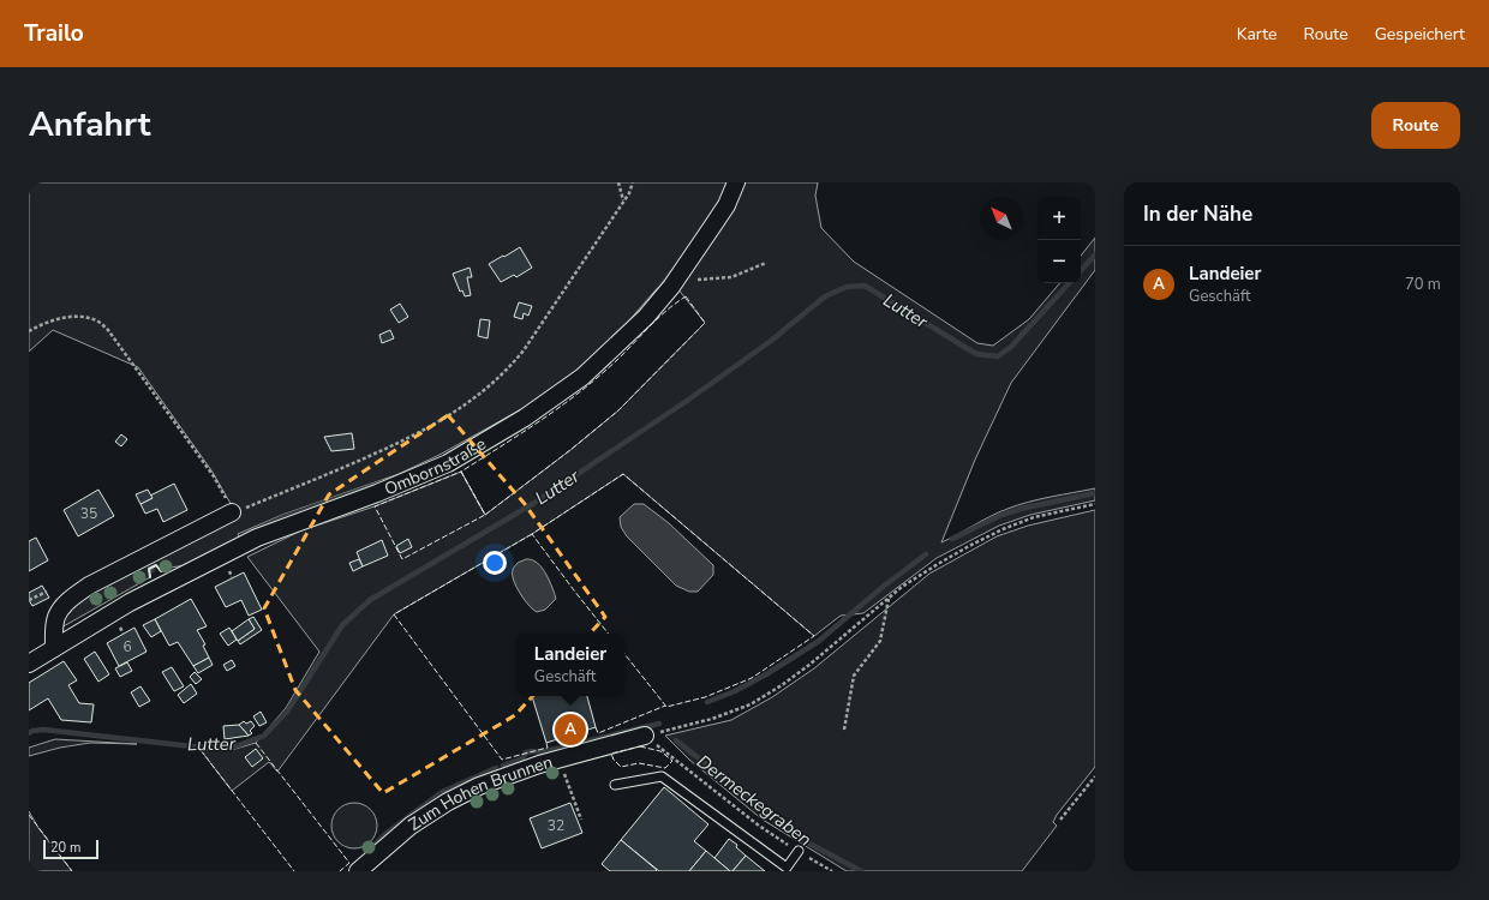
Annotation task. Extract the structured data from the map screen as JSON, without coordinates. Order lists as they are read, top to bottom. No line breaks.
{"streets":{"street":["Ombornstraße","Zum Hohen Brunnen"]},"water":["Lutter","Dermeckegraben"],"house_numbers":["35","6","32"],"scale_bar":"20 m","north":"top left","page":{"header":"Trailo","nav":["Karte","Route","Gespeichert"],"title":"Anfahrt","buttons":"Route","heading":"In der Nähe","map_buttons":["+","−"],"list":[{"mark":"A","name":"Landeier","note":"Geschäft","value":"70 m"}],"popup":["Landeier","Geschäft"],"pins":"A","scale":"20 m"}}
